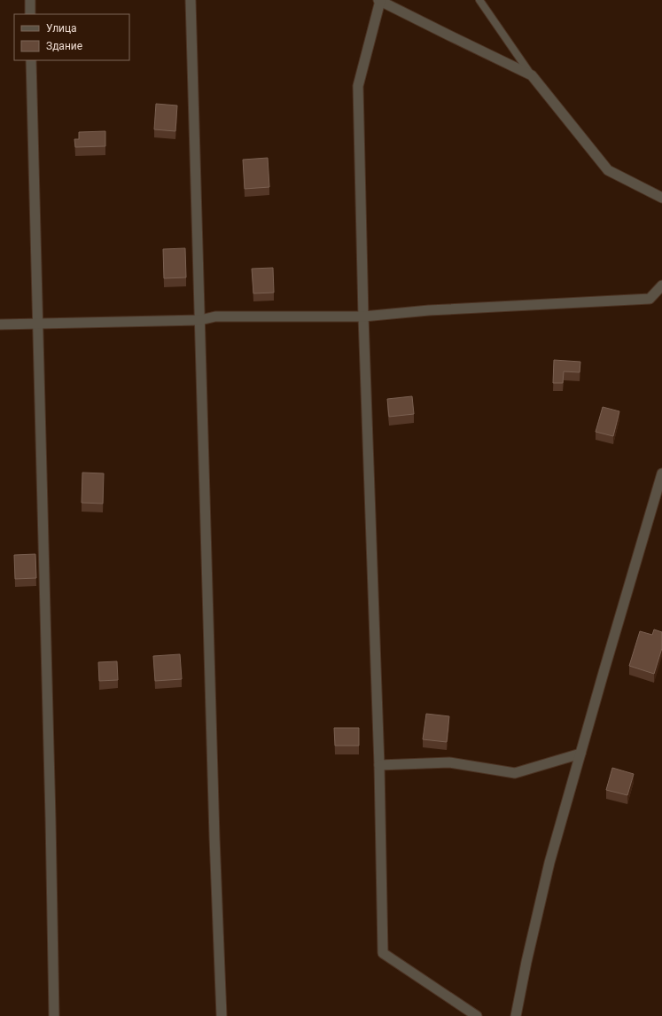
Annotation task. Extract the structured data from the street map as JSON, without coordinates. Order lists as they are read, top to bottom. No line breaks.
{"legend":["Улица","Здание"]}
